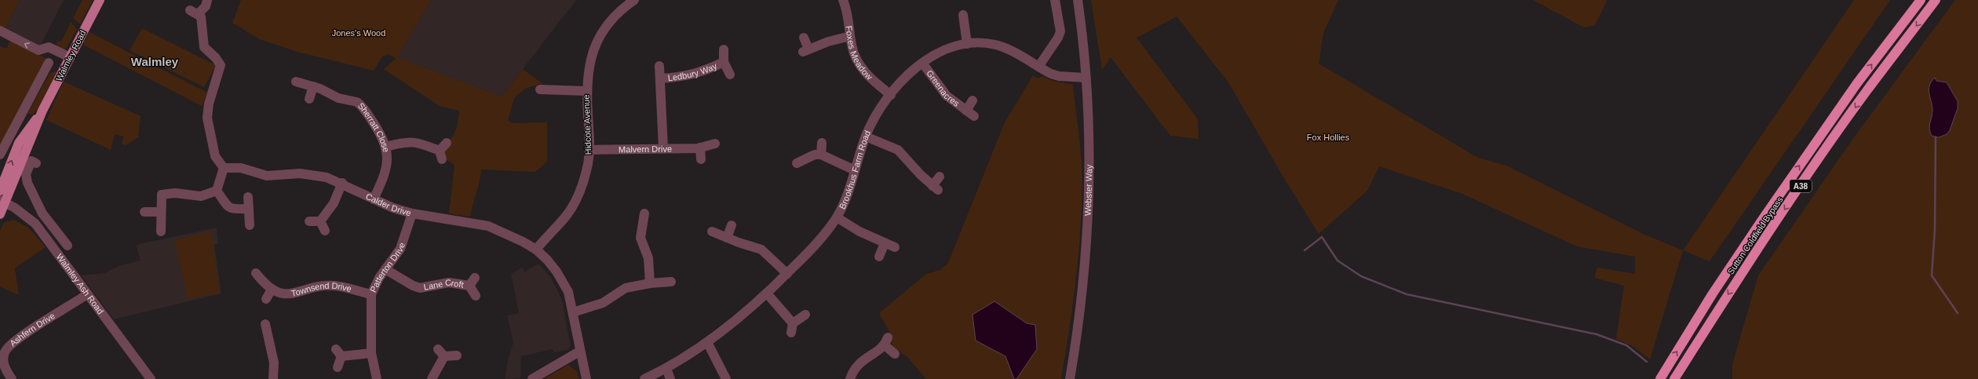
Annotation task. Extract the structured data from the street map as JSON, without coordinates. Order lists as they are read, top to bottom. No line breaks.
{"streets":{"highway":["A38","Sutton Coldfield Bypass"],"main road":["Walmley Road"],"street":["Foxes Meadow","Ledbury Way","Greenacres","Hidcote Avenue","Sherratt Close","Malvern Drive","Brookhus Farm Road","Webster Way","Calder Drive","Patterton Drive","Walmley Ash Road","Lane Croft","Townsend Drive","Ashfern Drive"]},"crossings":[["Foxes Meadow","Brookhus Farm Road"],["Walmley Road","Walmley Ash Road"],["Ledbury Way","Malvern Drive"],["Greenacres","Brookhus Farm Road"],["Hidcote Avenue","Malvern Drive"],["Hidcote Avenue","Calder Drive"],["Sherratt Close","Calder Drive"],["Brookhus Farm Road","Webster Way"],["Calder Drive","Patterton Drive"],["Patterton Drive","Lane Croft"],["Patterton Drive","Townsend Drive"],["Walmley Ash Road","Ashfern Drive"]],"districts":["Walmley"],"parks":["Jones's Wood","Fox Hollies"]}
